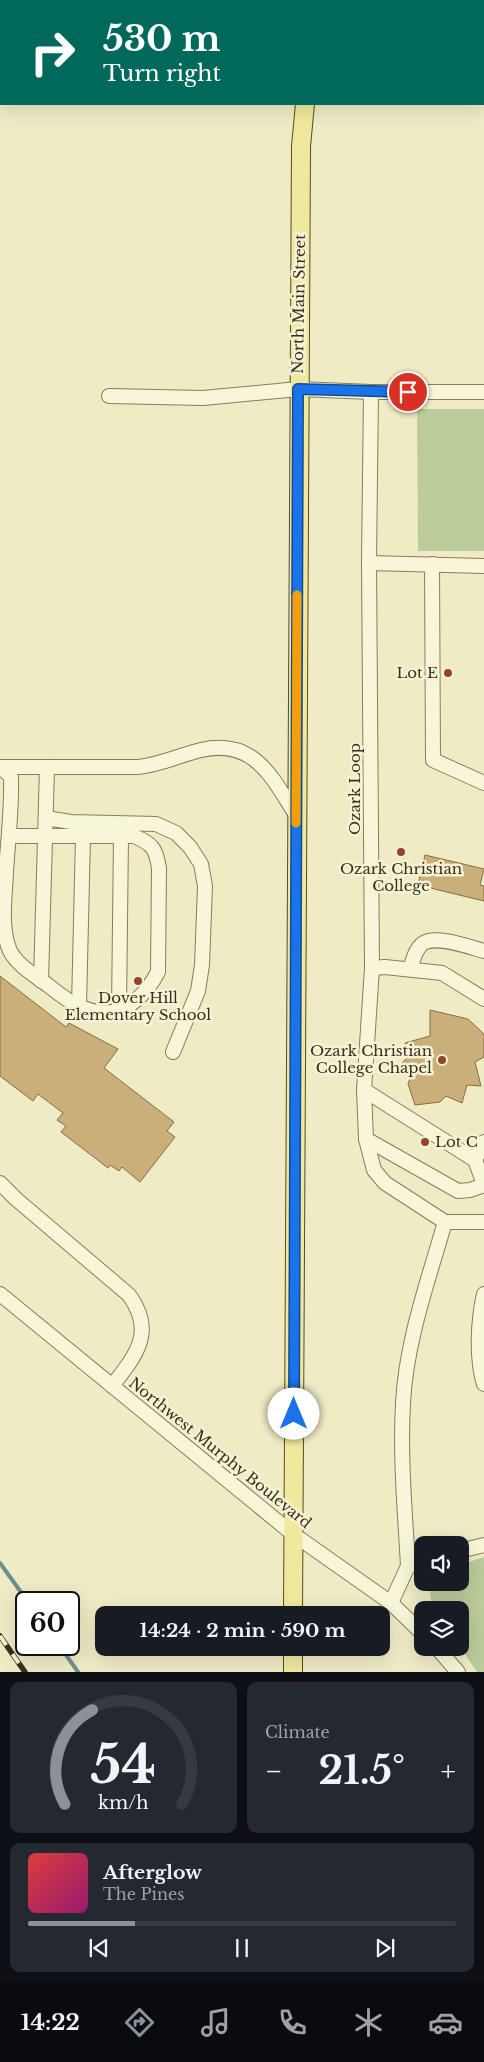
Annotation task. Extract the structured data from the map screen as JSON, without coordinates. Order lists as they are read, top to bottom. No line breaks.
{"streets":{"main road":["North Main Street"],"street":["Ozark Loop","Northwest Murphy Boulevard"]},"crossings":[["North Main Street","Northwest Murphy Boulevard"]],"places":["Lot E","Ozark Christian College","Dover Hill Elementary School","Ozark Christian College Chapel","Lot C"],"page":{"turn":["530 m","Turn right"],"limit":"60","trip":"14:24 · 2 min · 590 m","tile":"Climate","heat":["−","21.5°","+"],"song":["Afterglow","The Pines"],"tabs":"14:22","gauge":["54","km/h"]}}
